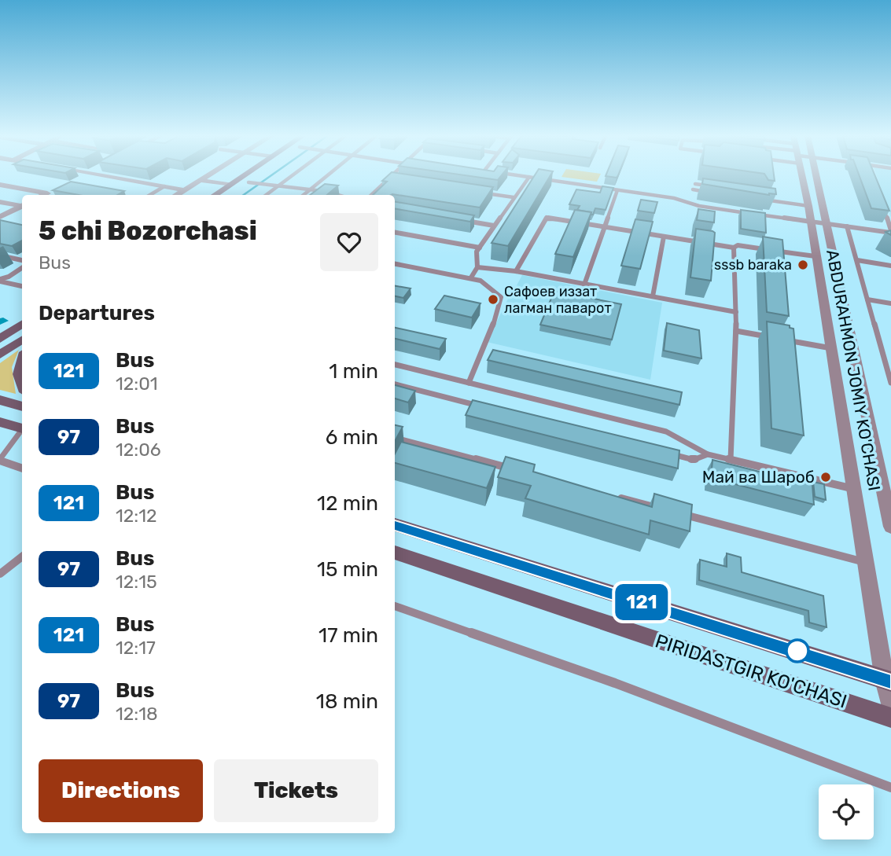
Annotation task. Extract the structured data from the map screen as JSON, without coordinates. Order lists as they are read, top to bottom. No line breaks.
{"streets":{"main road":["PIRIDASTGIR KO'CHASI"],"street":["ABDURAHMON JOMIY KO'CHASI"]},"crossings":[["ABDURAHMON JOMIY KO'CHASI","PIRIDASTGIR KO'CHASI"]],"places":["sssb baraka","Сафоев иззат лагман паварот","Май ва Шароб"],"lines":["bus line 121"],"page":{"on_map":"121","heading":[["5 chi Bozorchasi","Bus"],"Departures"],"list":[{"mark":"121","name":"Bus","note":"12:01","value":"1 min"},{"mark":"97","name":"Bus","note":"12:06","value":"6 min"},{"mark":"121","name":"Bus","note":"12:12","value":"12 min"},{"mark":"97","name":"Bus","note":"12:15","value":"15 min"},{"mark":"121","name":"Bus","note":"12:17","value":"17 min"},{"mark":"97","name":"Bus","note":"12:18","value":"18 min"}],"buttons":["Directions","Tickets"]}}
